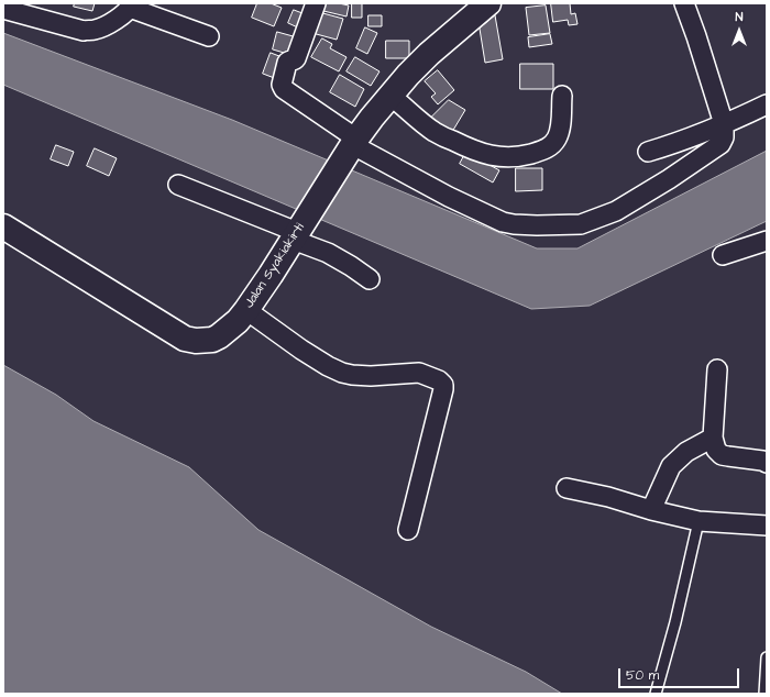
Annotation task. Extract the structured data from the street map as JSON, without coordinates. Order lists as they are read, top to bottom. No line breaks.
{"streets":{"street":["Jalan Syakiakirti"]},"scale_bar":"50 m","north":"top"}
